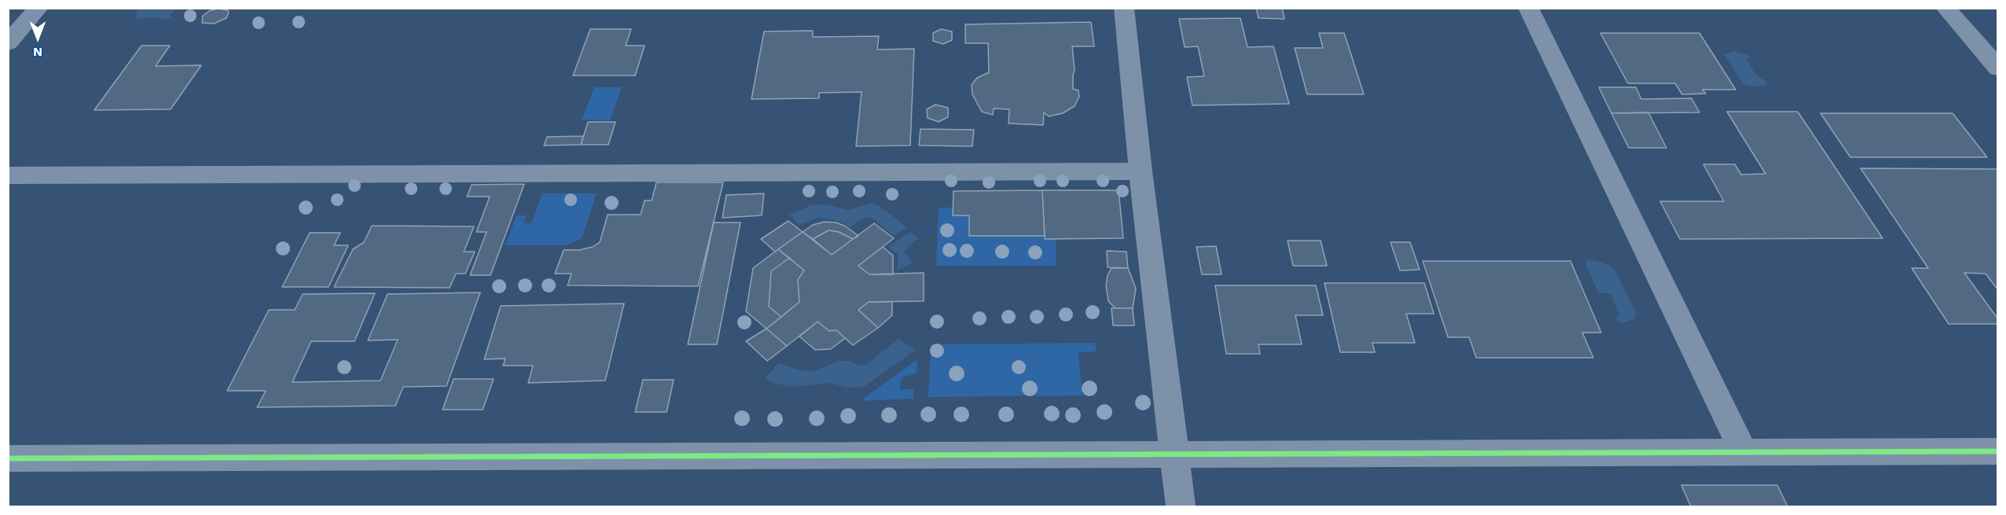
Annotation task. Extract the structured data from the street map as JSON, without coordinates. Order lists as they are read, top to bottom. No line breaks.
{"north":"bottom"}
